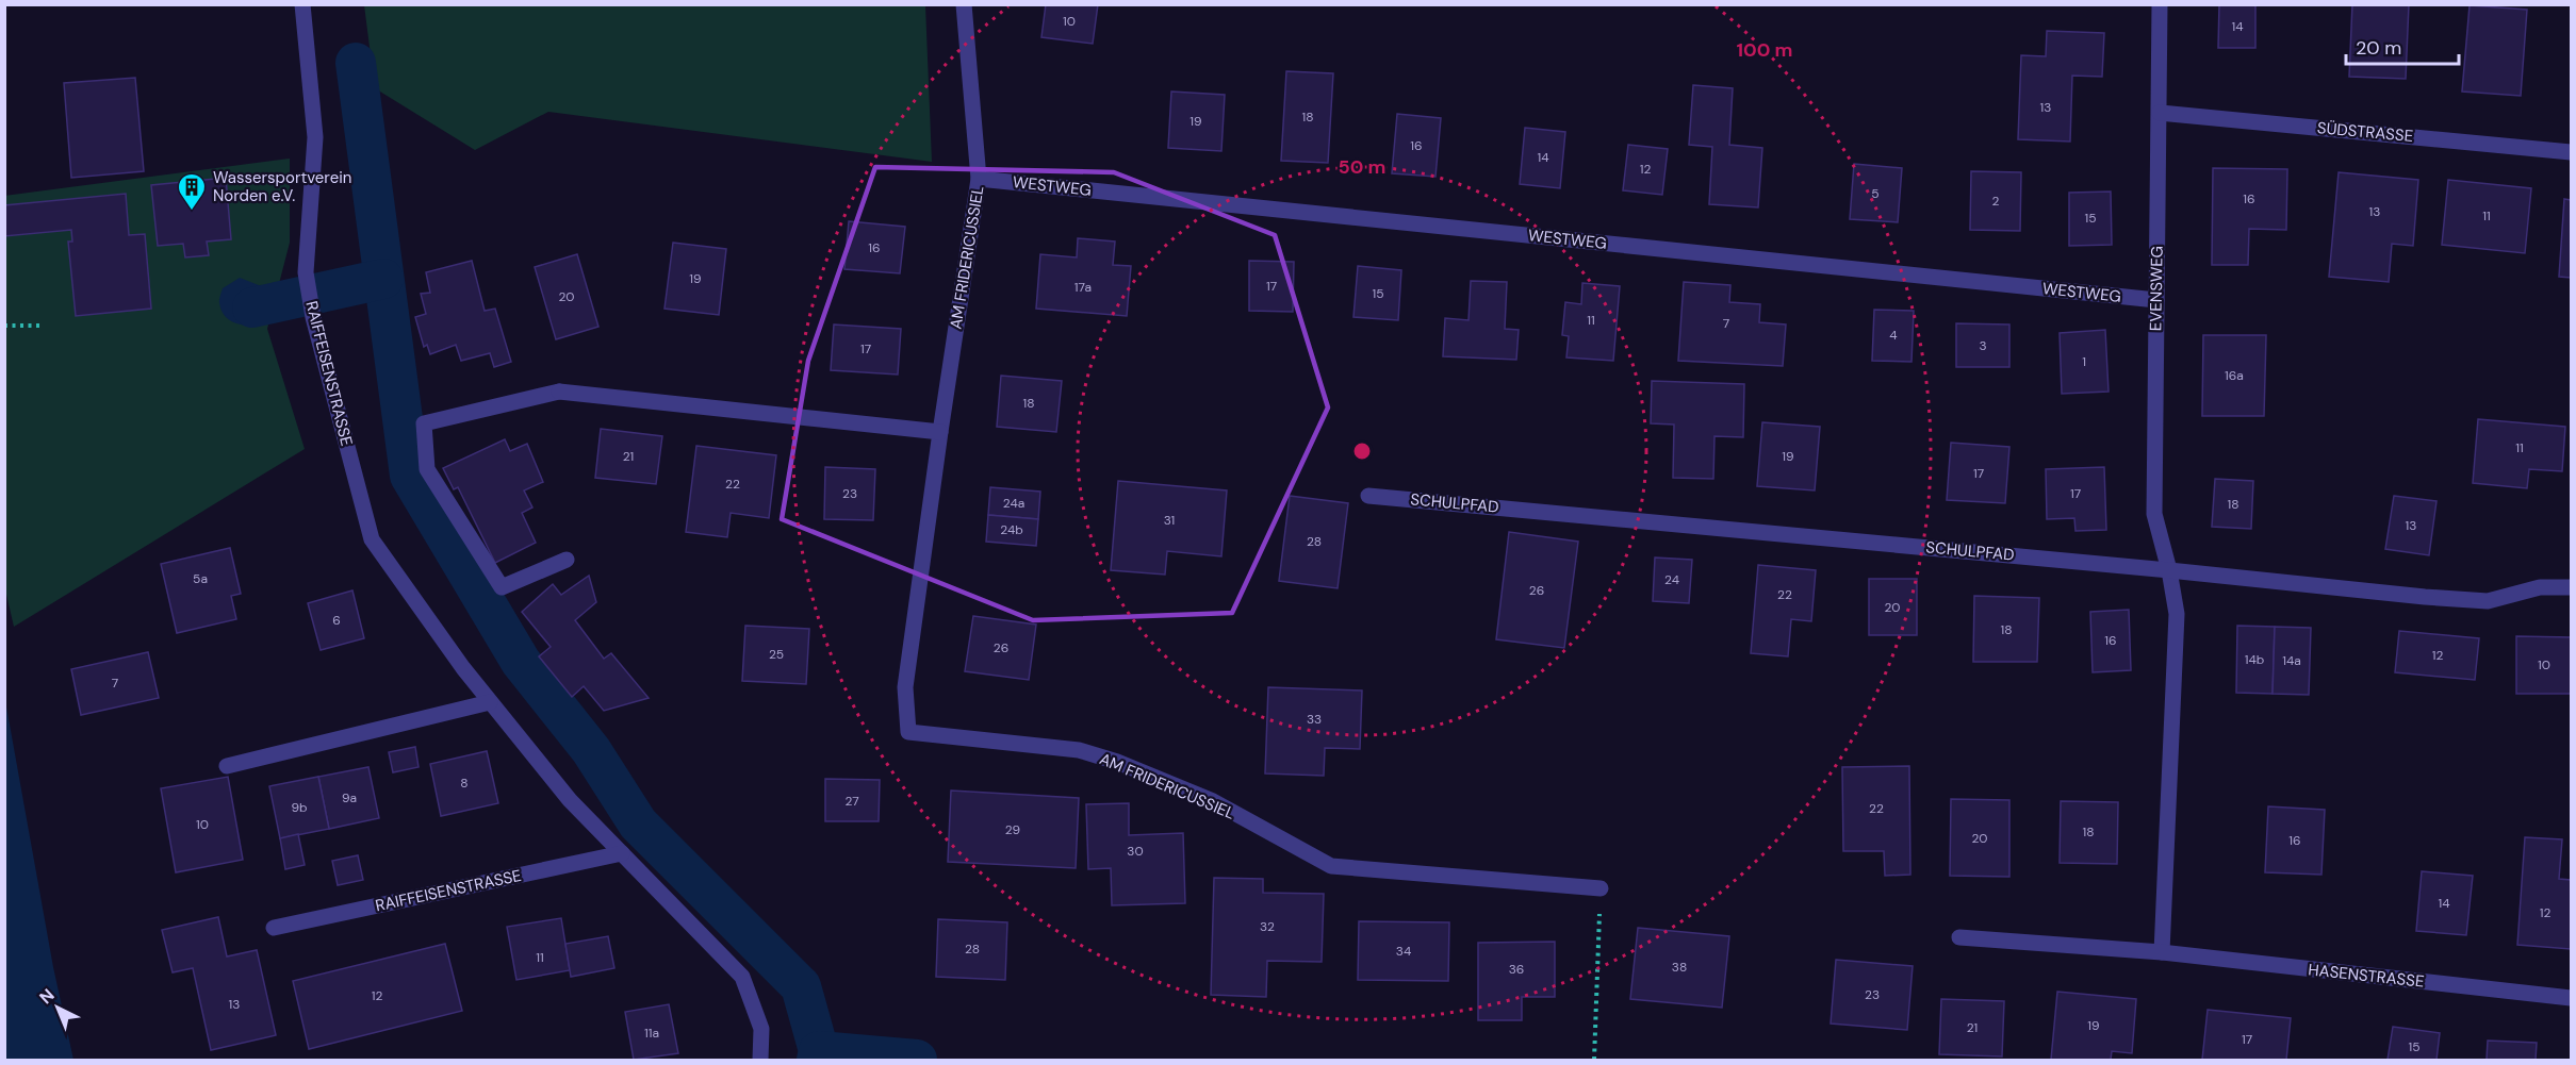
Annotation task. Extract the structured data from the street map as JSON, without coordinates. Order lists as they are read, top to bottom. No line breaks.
{"streets":{"street":["SÜDSTRASSE","WESTWEG","AM FRIDERICUSSIEL","EVENSWEG","RAIFFEISENSTRASSE","SCHULPFAD","HASENSTRASSE"]},"crossings":[["SÜDSTRASSE","EVENSWEG"],["WESTWEG","AM FRIDERICUSSIEL"],["WESTWEG","EVENSWEG"],["EVENSWEG","SCHULPFAD"]],"places":{"building":["Wassersportverein Norden e.V."]},"house_numbers":["10","14","13","18","19","16","14","12","5","16","2","13","11","15","16","19","17","17a","15","20","11","7","4","3","17","1","16a","18","11","21","19","17","22","23","17","24a","18","31","13","24b","28","5a","24","26","22","20","6","18","16","26","25","12","14b","14a","10","7","33","8","9a","27","9b","22","10","29","18","20","16","30","14","12","32","28","34","11","38","36","23","12","13","19","21","11a","17","15"],"scale_bar":"20 m","north":"top left","rings":["100 m","50 m"]}
